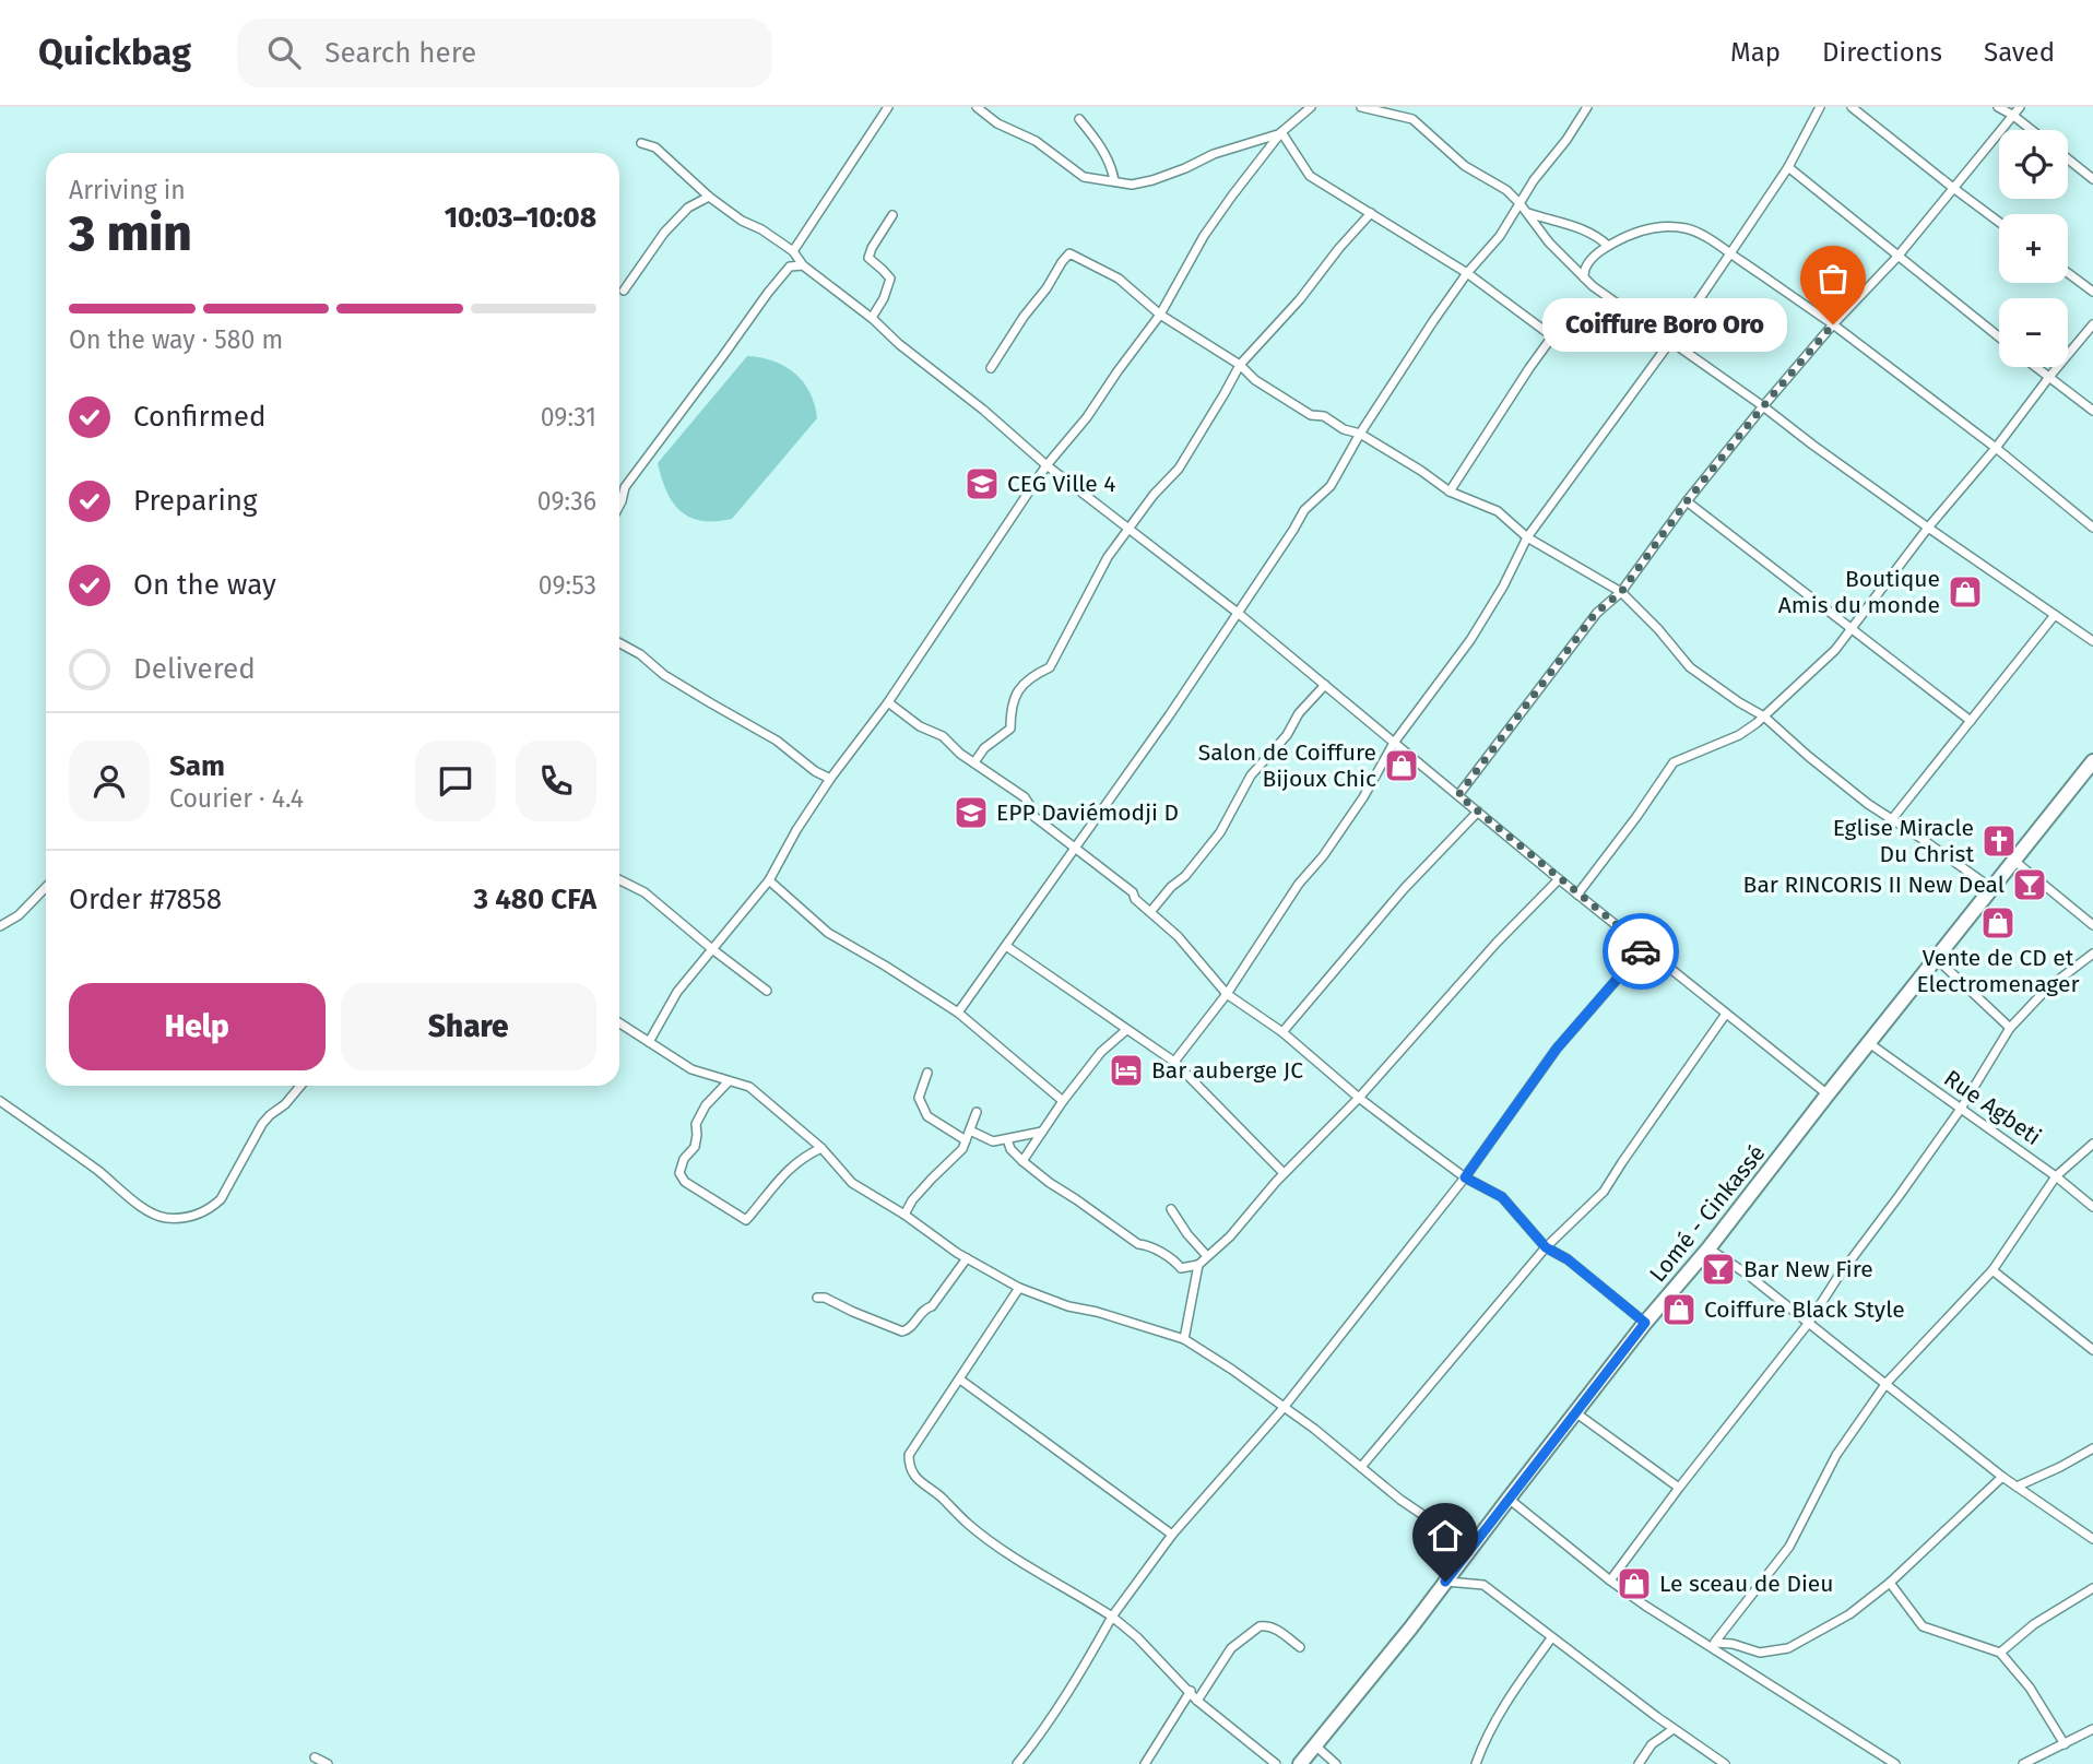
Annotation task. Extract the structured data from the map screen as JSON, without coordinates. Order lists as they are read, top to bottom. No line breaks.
{"streets":{"highway":["Lomé - Cinkassé"],"street":["Rue Agbeti"]},"crossings":[["Rue Agbeti","Lomé - Cinkassé"]],"places":{"other":["Coiffure Boro Oro"],"school or university":["CEG Ville 4","EPP Daviémodji D"],"shop":["Boutique Amis du monde","Salon de Coiffure Bijoux Chic","Vente de CD et Electromenager","Coiffure Black Style","Le sceau de Dieu"],"church":["Eglise Miracle Du Christ"],"bar":["Bar RINCORIS II New Deal","Bar New Fire"],"hotel":["Bar auberge JC"]},"page":{"header":"Quickbag","search":"Search here","nav":["Map","Directions","Saved"],"map_buttons":["+","−"],"heading":["3 min","Arriving in","10:03–10:08"],"panel":["Sam","Courier · 4.4","Order #7858","3 480 CFA"],"bar":"On the way · 580 m","bubble":"Coiffure Boro Oro","list":[["Confirmed","09:31"],["Preparing","09:36"],["On the way","09:53"],"Delivered"],"buttons":["Help","Share"]}}
